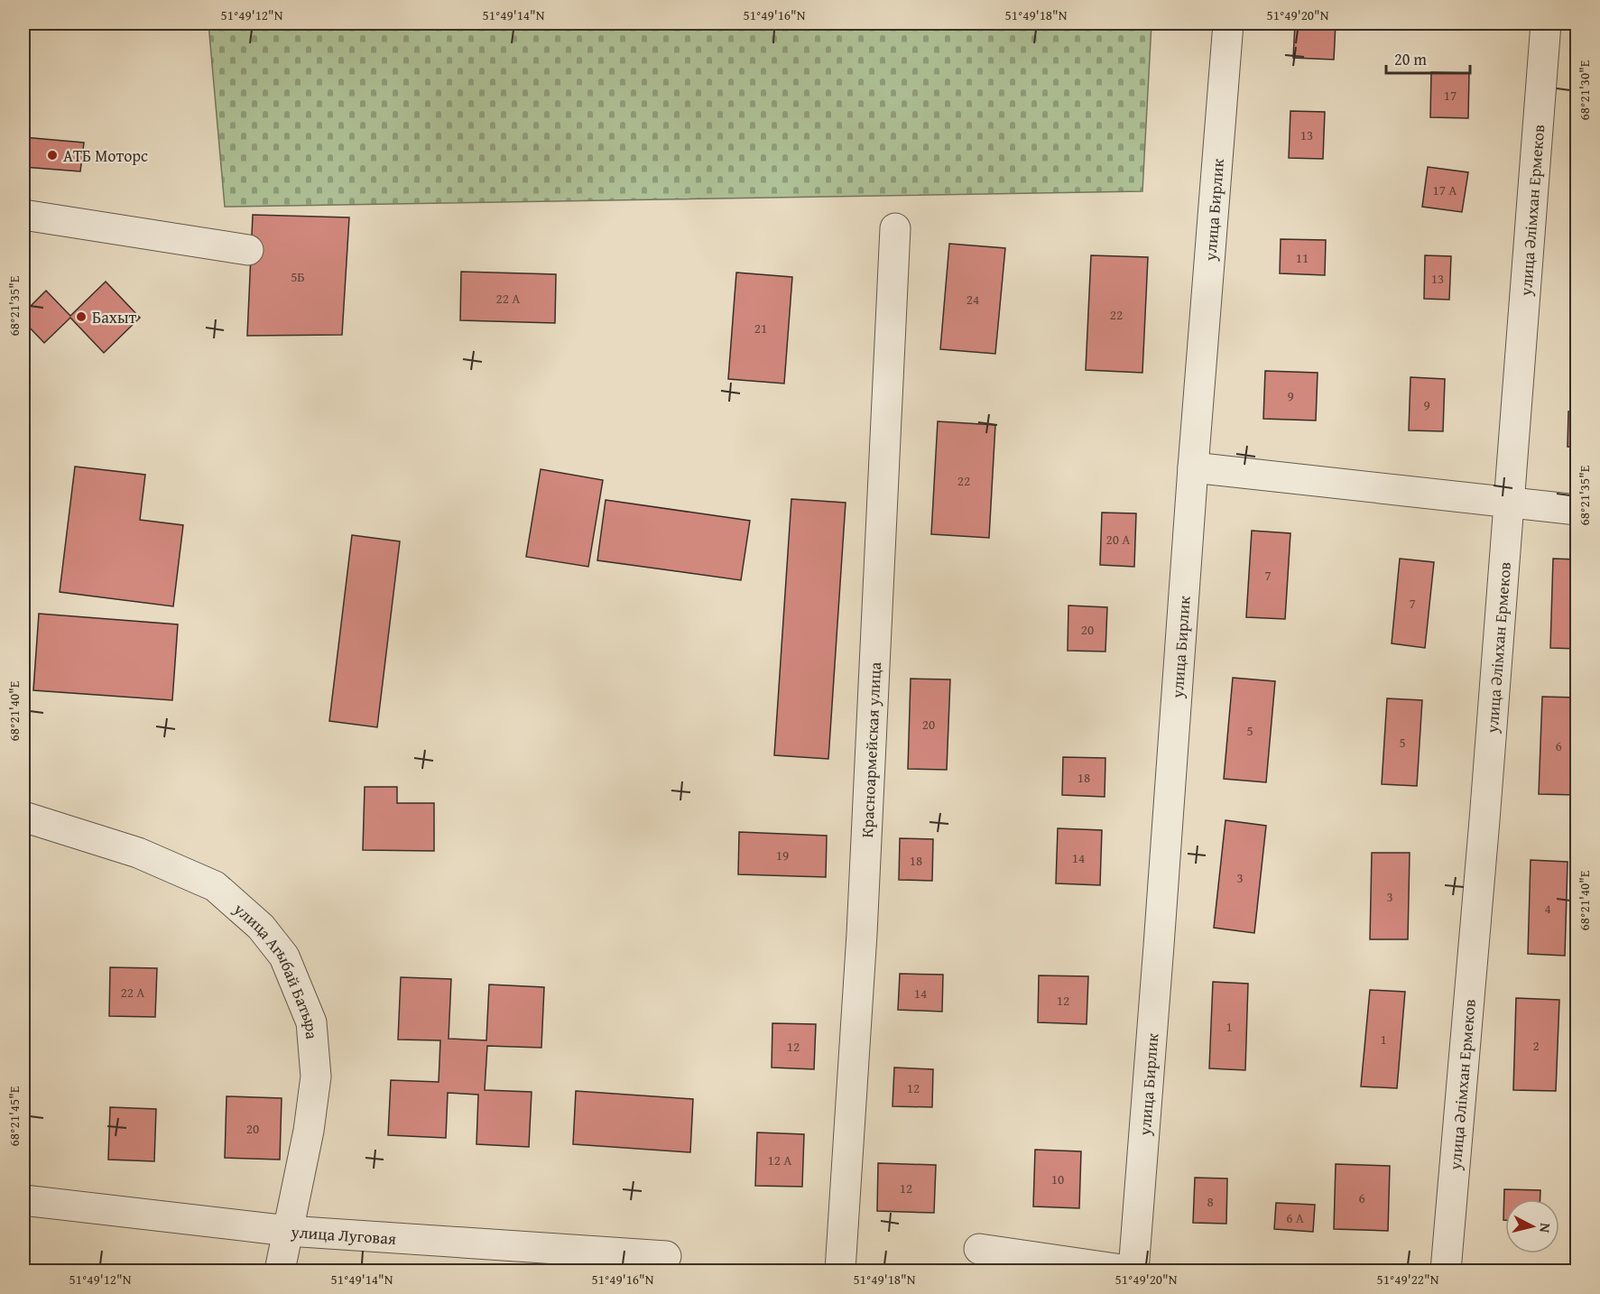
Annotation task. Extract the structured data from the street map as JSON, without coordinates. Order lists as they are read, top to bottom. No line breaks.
{"streets":{"street":["улица Бирлик","улица Әлімхан Ермеков","Красноармейская улица","улица Агыбай Батыра","улица Луговая"]},"crossings":[["улица Агыбай Батыра","улица Луговая"]],"places":["АТБ Моторс","Бахыт"],"house_numbers":["17","13","17 А","11","5Б","13","22 А","24","22","21","9","9","22","20 А","7","7","20","20","5","5","6","18","19","14","18","3","3","4","22 А","14","12","1","1","2","12","12","20","12 А","10","12","6","8","6 А"],"scale_bar":"20 m","north":"right","coordinates":["51°49'12\"N","51°49'14\"N","51°49'16\"N","51°49'18\"N","51°49'20\"N","68°21'30\"E","68°21'35\"E","68°21'40\"E","68°21'45\"E","51°49'22\"N"]}
